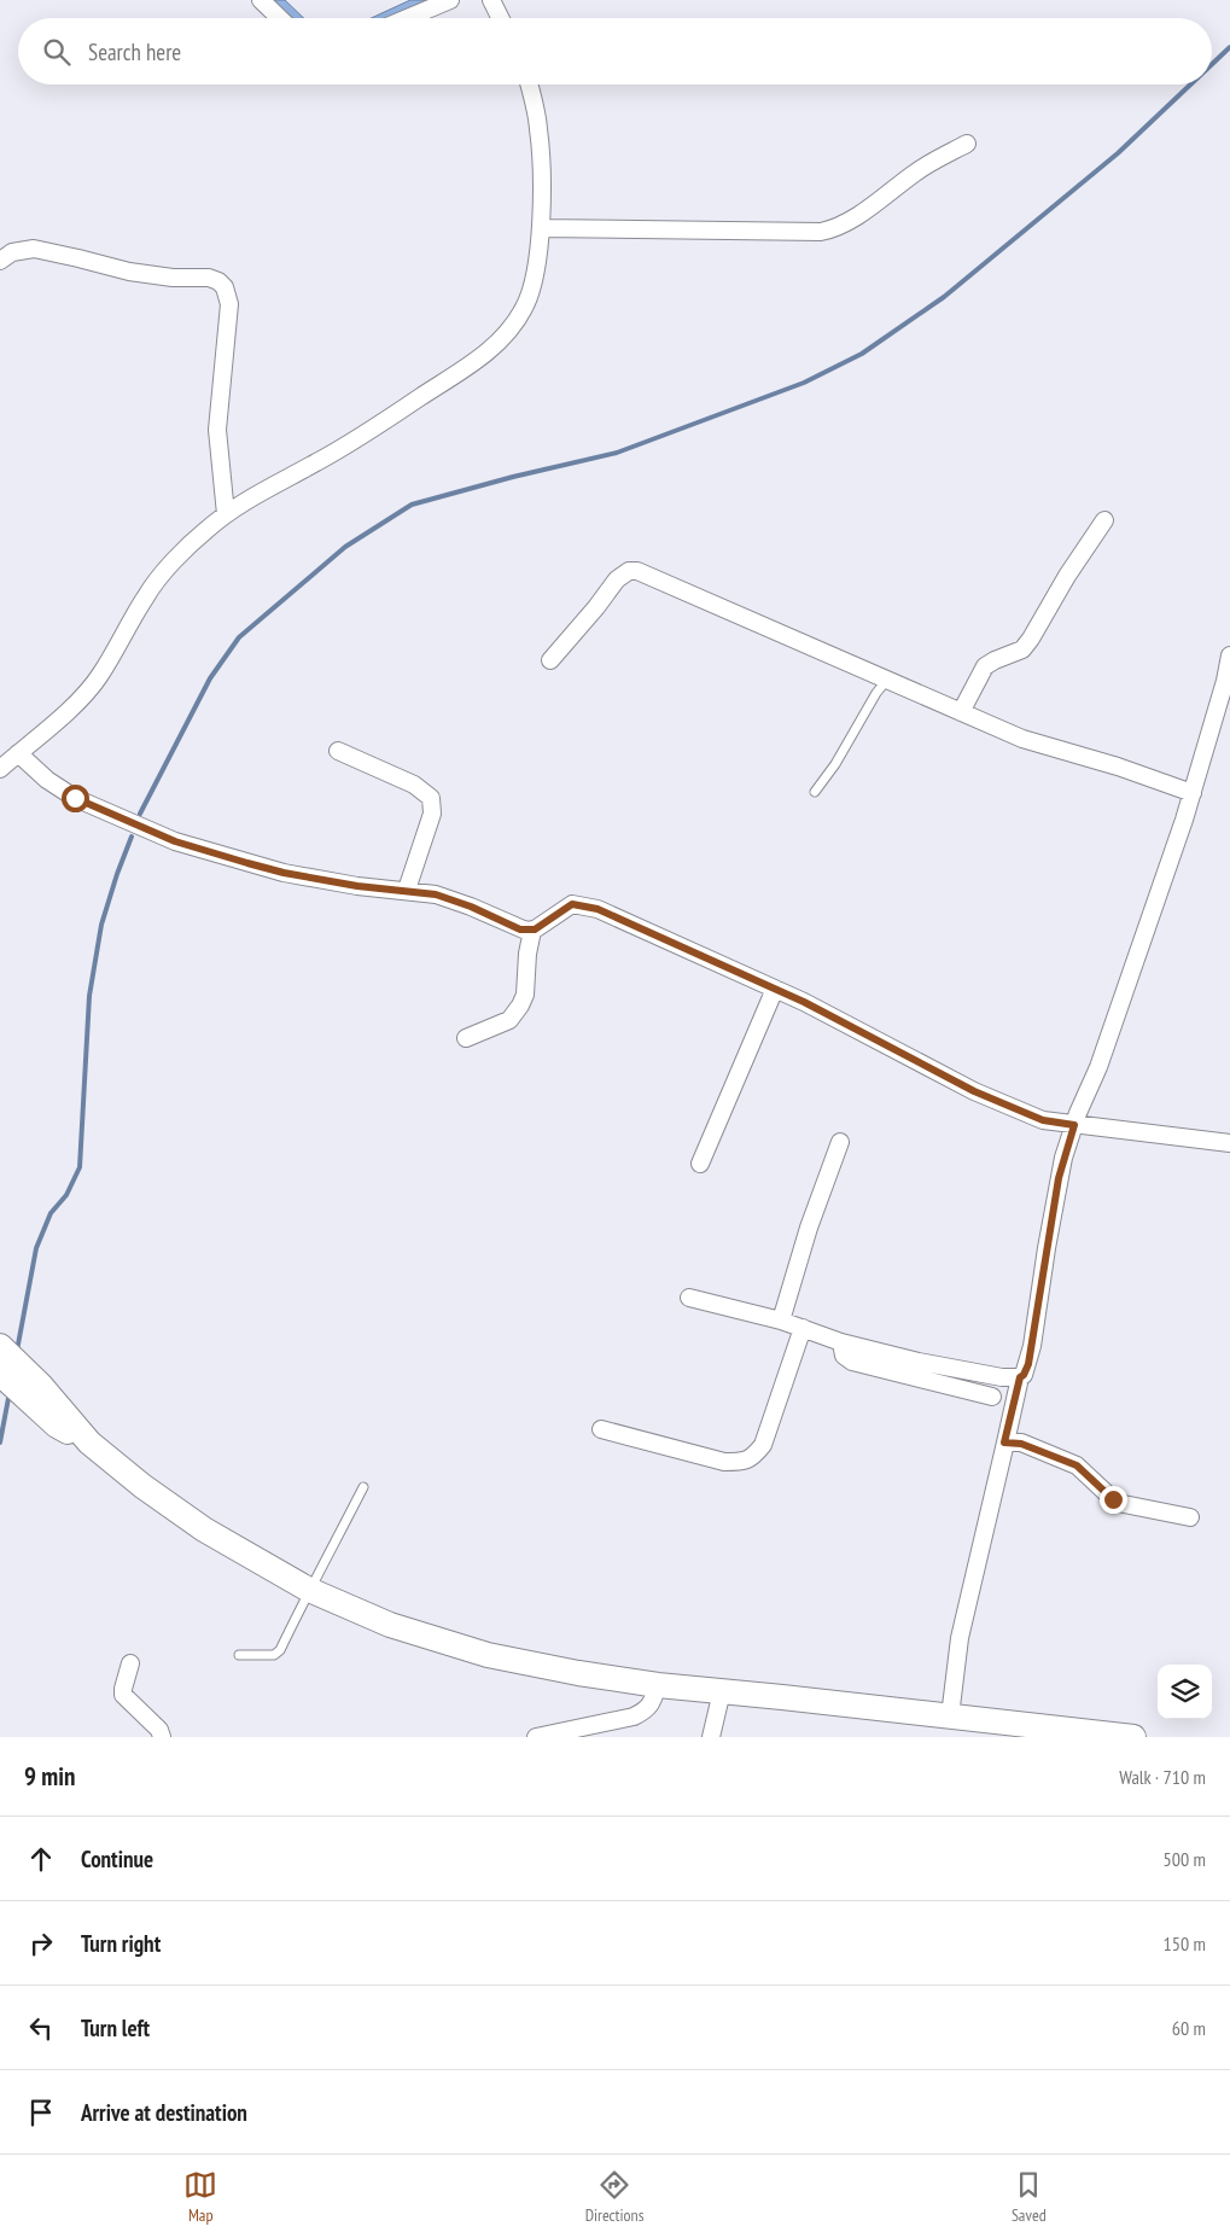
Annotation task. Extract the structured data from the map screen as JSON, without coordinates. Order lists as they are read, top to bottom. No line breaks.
{"page":{"search":"Search here","heading":["9 min","Walk · 710 m"],"list":[["Continue","500 m"],["Turn right","150 m"],["Turn left","60 m"],"Arrive at destination"],"nav":["Map","Directions","Saved"]}}
